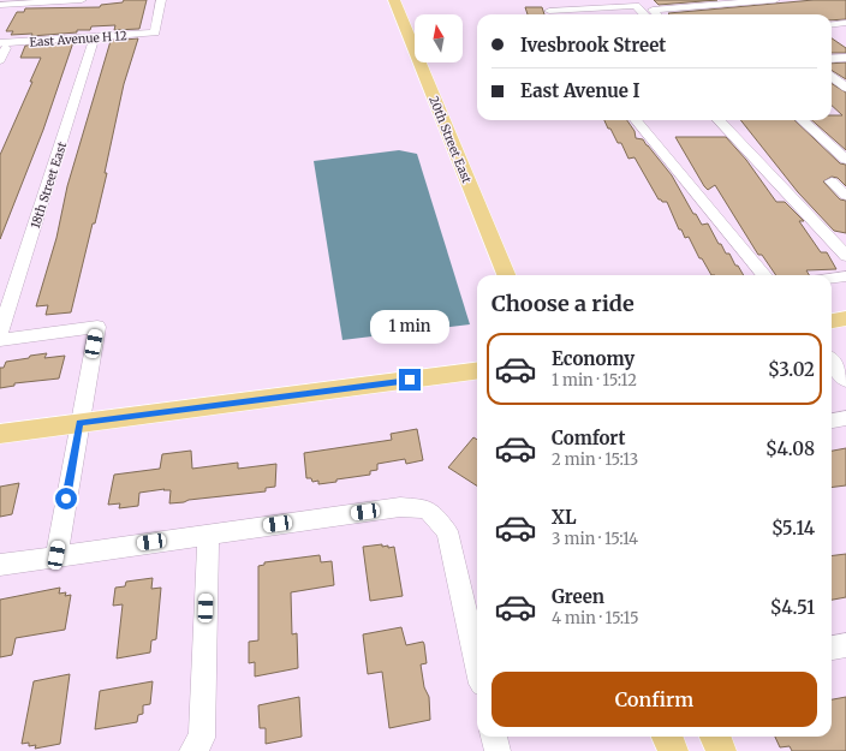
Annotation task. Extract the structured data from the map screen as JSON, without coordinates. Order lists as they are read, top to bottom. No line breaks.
{"streets":{"main road":["20th Street East"],"street":["East Avenue H 12","18th Street East"]},"crossings":[["East Avenue H 12","18th Street East"]],"north":"top","page":{"banner":["Ivesbrook Street","East Avenue I"],"heading":"Choose a ride","bubble":"1 min","list":[{"name":"Economy","note":"1 min · 15:12","value":"$3.02"},{"name":"Comfort","note":"2 min · 15:13","value":"$4.08"},{"name":"XL","note":"3 min · 15:14","value":"$5.14"},{"name":"Green","note":"4 min · 15:15","value":"$4.51"}],"buttons":"Confirm"}}
